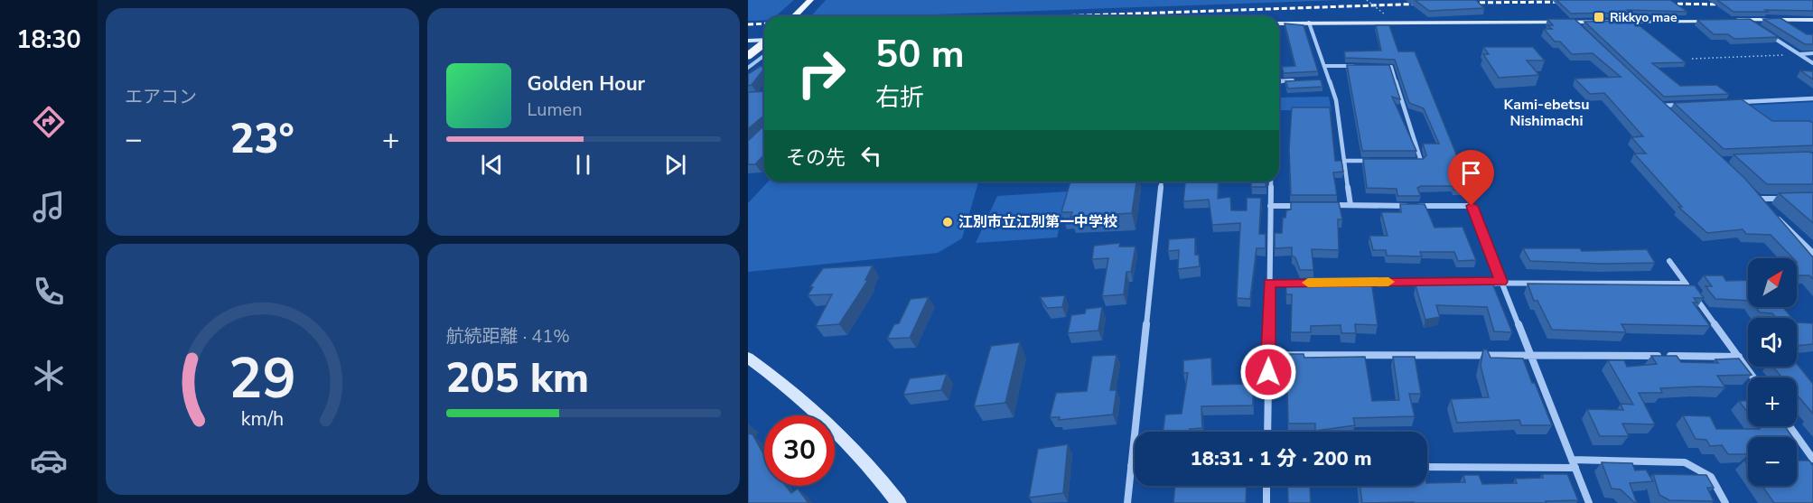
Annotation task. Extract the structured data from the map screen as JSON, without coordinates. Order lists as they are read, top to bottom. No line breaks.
{"districts":["Kami-ebetsu Nishimachi"],"places":{"transit":["Rikkyo mae"],"other":["江別市立江別第一中学校"]},"north":"top right","page":{"tabs":"18:30","tile":["エアコン",["航続距離 · 41%","205 km"]],"turn":["50 m","右折"],"song":["Golden Hour","Lumen"],"heat":["−","23°","+"],"then":"その先","map_buttons":["+","−"],"limit":"30","trip":"18:31 · 1 分 · 200 m","gauge":["29","km/h"]}}
